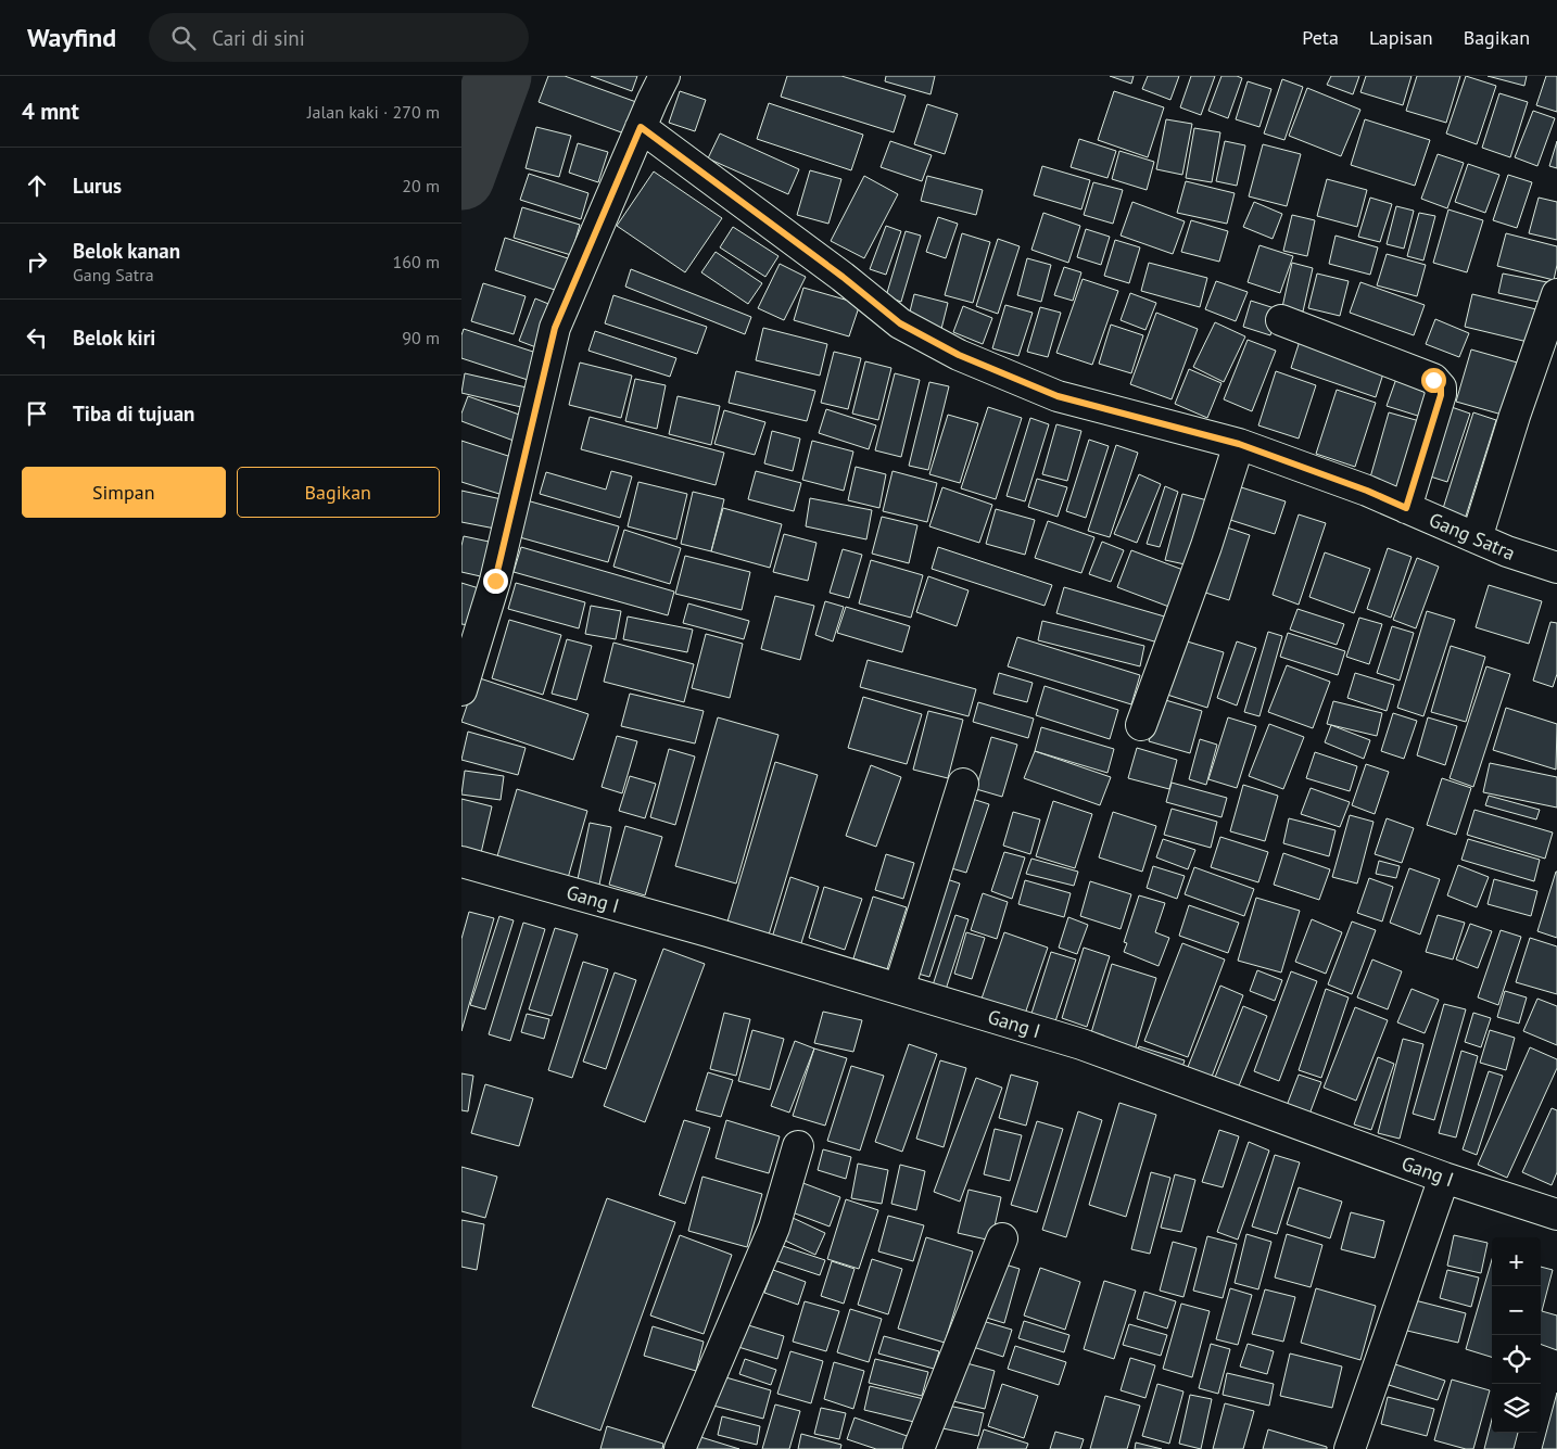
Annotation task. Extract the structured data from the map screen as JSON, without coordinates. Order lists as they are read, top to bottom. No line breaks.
{"streets":{"street":["Gang Satra","Gang I"]},"page":{"header":"Wayfind","search":"Cari di sini","nav":["Peta","Lapisan","Bagikan"],"heading":["4 mnt","Jalan kaki · 270 m"],"list":[["Lurus","20 m"],["Belok kanan","Gang Satra","160 m"],["Belok kiri","90 m"],"Tiba di tujuan"],"buttons":["Simpan","Bagikan"],"map_buttons":["+","−"]}}
